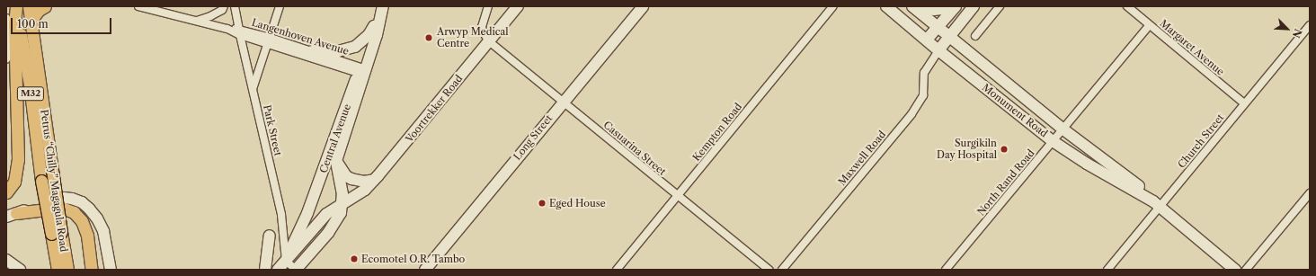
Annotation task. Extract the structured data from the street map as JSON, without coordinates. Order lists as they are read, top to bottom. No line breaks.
{"streets":{"main road":["M32","Voortrekker Road","Monument Road","Long Street","Central Avenue","Petrus “Chilly” Magagula Road"],"street":["Langenhoven Avenue","Margaret Avenue","Park Street","Kempton Road","Church Street","Casuarina Street","Maxwell Road","North Rand Road"]},"crossings":[["Langenhoven Avenue","Park Street"],["Langenhoven Avenue","Central Avenue"],["Margaret Avenue","Church Street"],["Margaret Avenue","North Rand Road"],["Voortrekker Road","Park Street"],["Voortrekker Road","Central Avenue"],["Voortrekker Road","Casuarina Street"],["Monument Road","Church Street"],["Monument Road","Maxwell Road"],["Monument Road","North Rand Road"],["Park Street","Central Avenue"],["Kempton Road","Casuarina Street"],["Long Street","Casuarina Street"]],"places":["Arwyp Medical Centre","Surgikiln Day Hospital","Eged House","Ecomotel O.R. Tambo"],"scale_bar":"100 m","north":"bottom right"}
